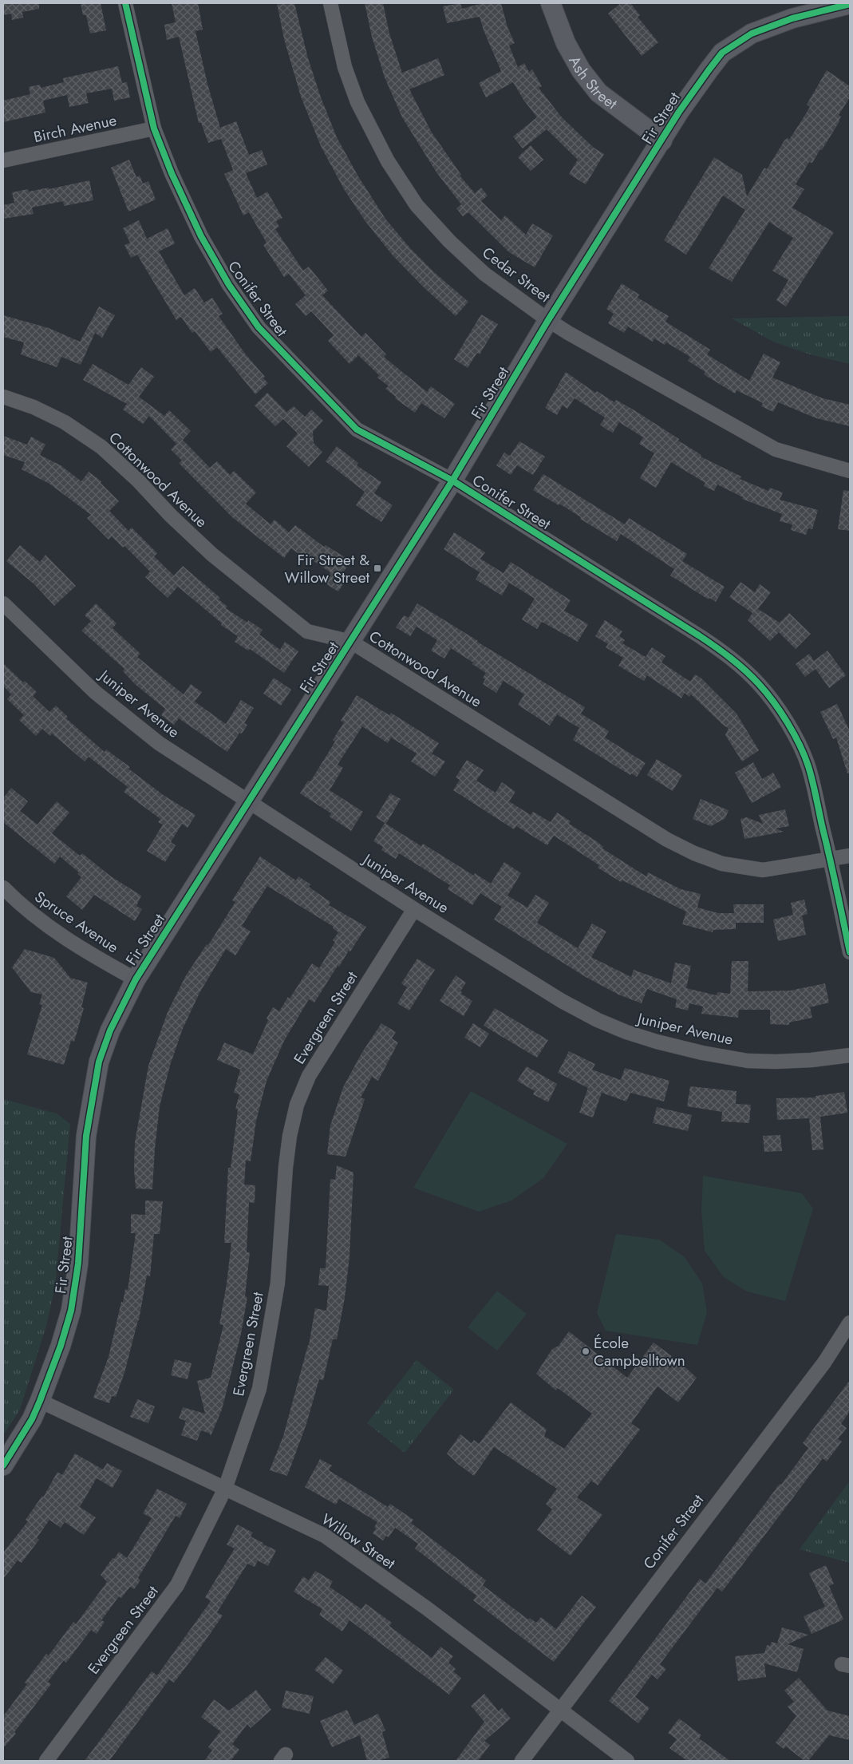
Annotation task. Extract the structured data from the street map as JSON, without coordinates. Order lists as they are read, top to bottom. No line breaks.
{"streets":{"street":["Ash Street","Fir Street","Birch Avenue","Cedar Street","Conifer Street","Cottonwood Avenue","Juniper Avenue","Spruce Avenue","Evergreen Street","Willow Street"]},"crossings":[["Ash Street","Fir Street"],["Fir Street","Cedar Street"],["Fir Street","Conifer Street"],["Fir Street","Cottonwood Avenue"],["Fir Street","Juniper Avenue"],["Fir Street","Spruce Avenue"],["Fir Street","Willow Street"],["Birch Avenue","Conifer Street"],["Conifer Street","Cottonwood Avenue"],["Conifer Street","Willow Street"],["Juniper Avenue","Evergreen Street"],["Evergreen Street","Willow Street"]],"places":{"transit":["Fir Street & Willow Street"],"other":["École Campbelltown"]}}
